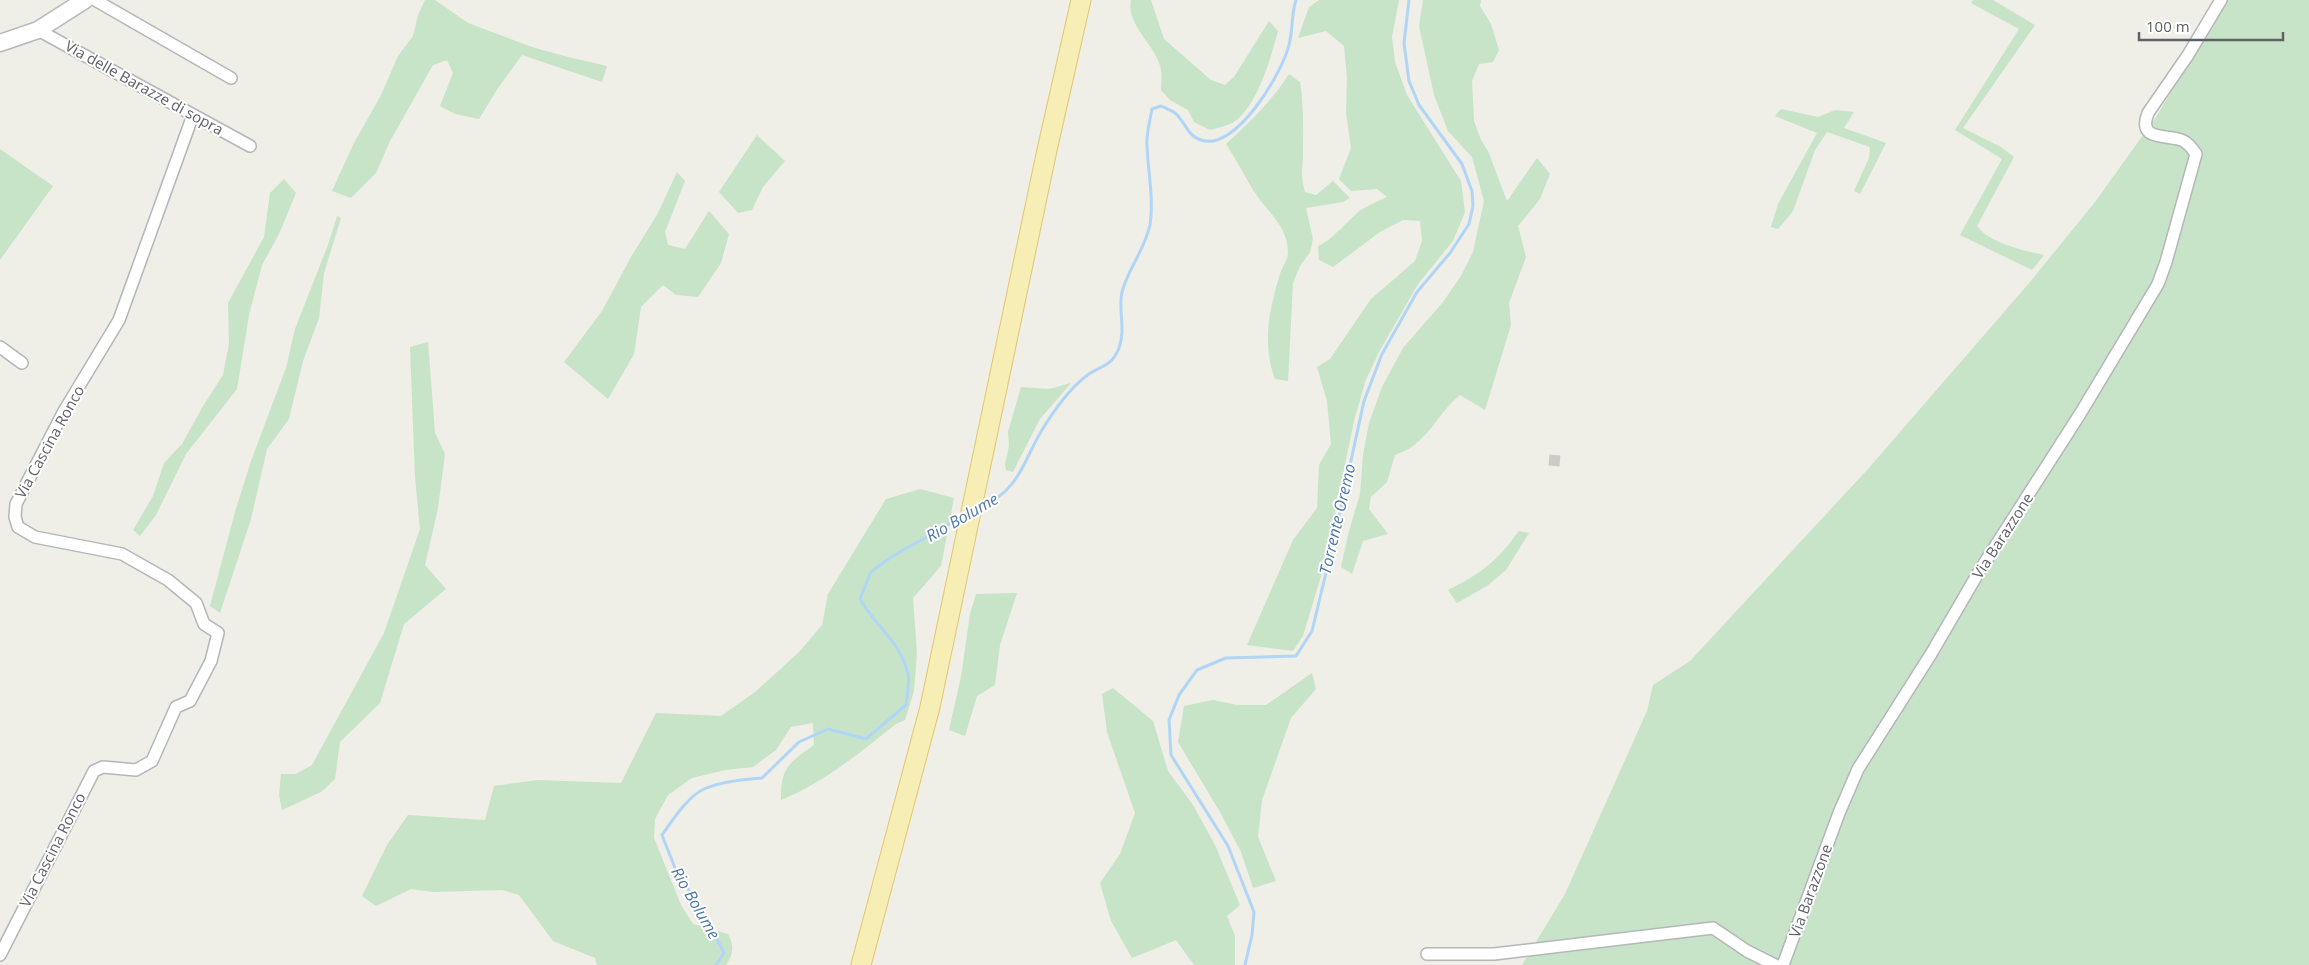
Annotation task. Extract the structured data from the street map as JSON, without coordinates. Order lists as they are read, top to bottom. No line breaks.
{"streets":{"street":["Via delle Barazze di sopra","Via Cascina Ronco","Via Barazzone"]},"crossings":[["Via delle Barazze di sopra","Via Cascina Ronco"]],"water":["Rio Bolume","Torrente Oremo"],"scale_bar":"100 m"}
